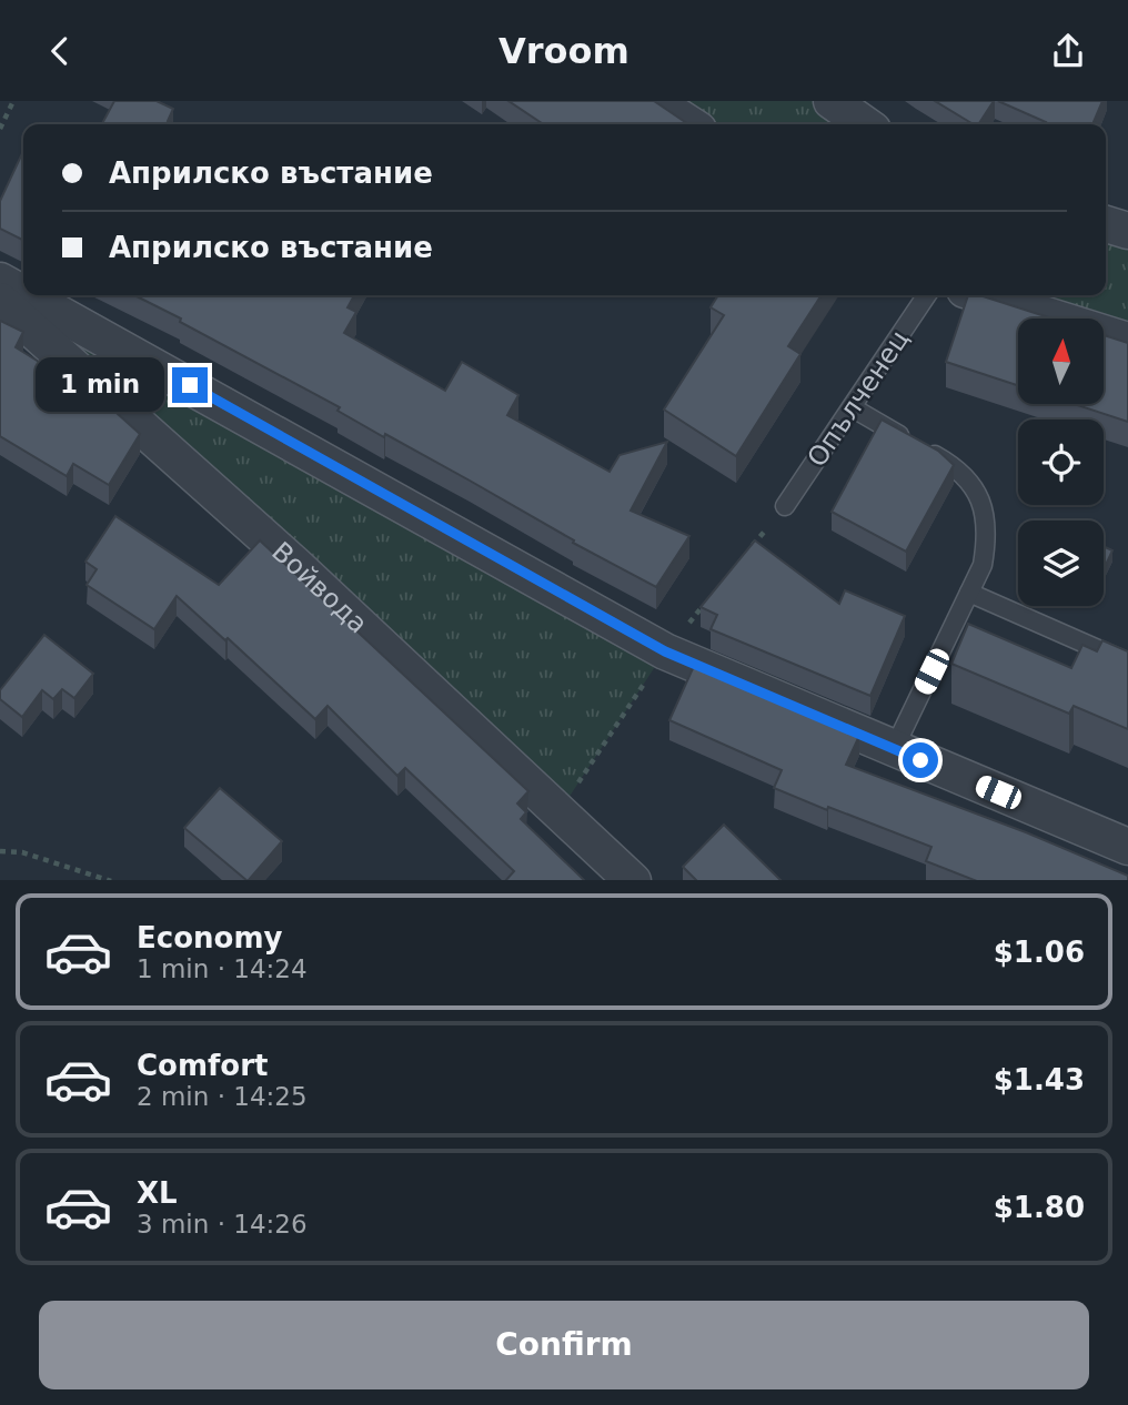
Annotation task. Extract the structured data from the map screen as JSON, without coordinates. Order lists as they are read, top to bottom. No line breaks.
{"streets":{"street":["Войвода"],"lane":["Опълченец"]},"north":"top","page":{"header":"Vroom","banner":["Априлско въстание","Априлско въстание"],"bubble":"1 min","list":[{"name":"Economy","note":"1 min · 14:24","value":"$1.06"},{"name":"Comfort","note":"2 min · 14:25","value":"$1.43"},{"name":"XL","note":"3 min · 14:26","value":"$1.80"}],"buttons":"Confirm"}}
